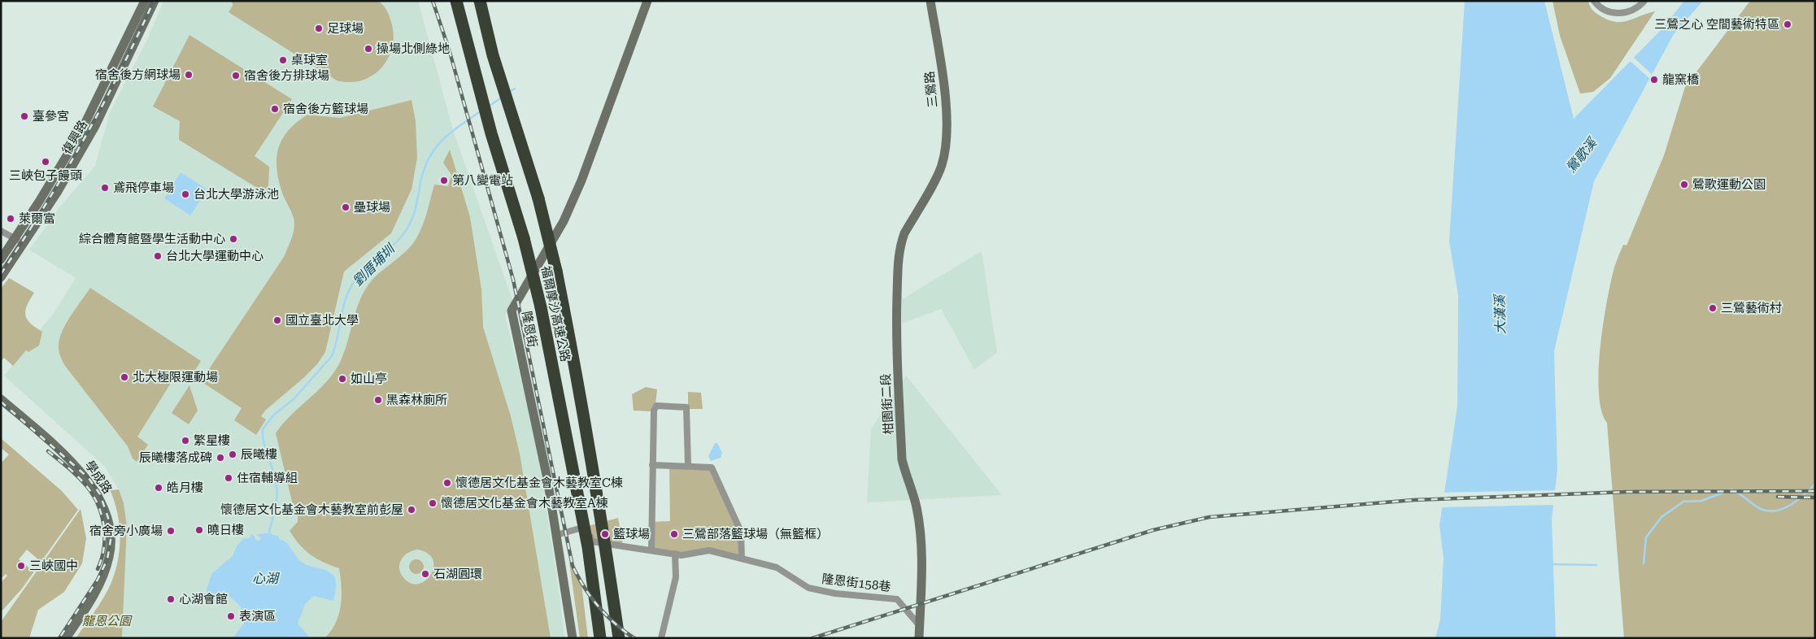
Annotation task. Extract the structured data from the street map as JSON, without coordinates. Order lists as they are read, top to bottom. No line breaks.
{"streets":{"highway":["福爾摩沙高速公路"],"street":["三鶯路","復興路","隆恩街","柑園街二段","學成路","隆恩街158巷"]},"crossings":[["三鶯路","柑園街二段"],["福爾摩沙高速公路","隆恩街158巷"],["柑園街二段","隆恩街158巷"]],"water":["鶯歌溪","劉厝埔圳","大漢溪","心湖"],"parks":["龍恩公園"],"places":["三鶯之心 空間藝術特區","足球場","操場北側綠地","桌球室","宿舍後方網球場","宿舍後方排球場","龍窯橋","宿舍後方籃球場","臺參宮","三峽包子饅頭","第八變電站","鶯歌運動公園","鳶飛停車場","台北大學游泳池","壘球場","萊爾富","綜合體育館暨學生活動中心","台北大學運動中心","三鶯藝術村","國立臺北大學","北大極限運動場","如山亭","黑森林廁所","繁星樓","辰曦樓","辰曦樓落成碑","住宿輔導組","懷德居文化基金會木藝教室C棟","皓月樓","懷德居文化基金會木藝教室A棟","懷德居文化基金會木藝教室前彭屋","曉日樓","宿舍旁小廣場","籃球場","三鶯部落籃球場（無籃框）","三峽國中","石湖圓環","心湖會館","表演區"]}
